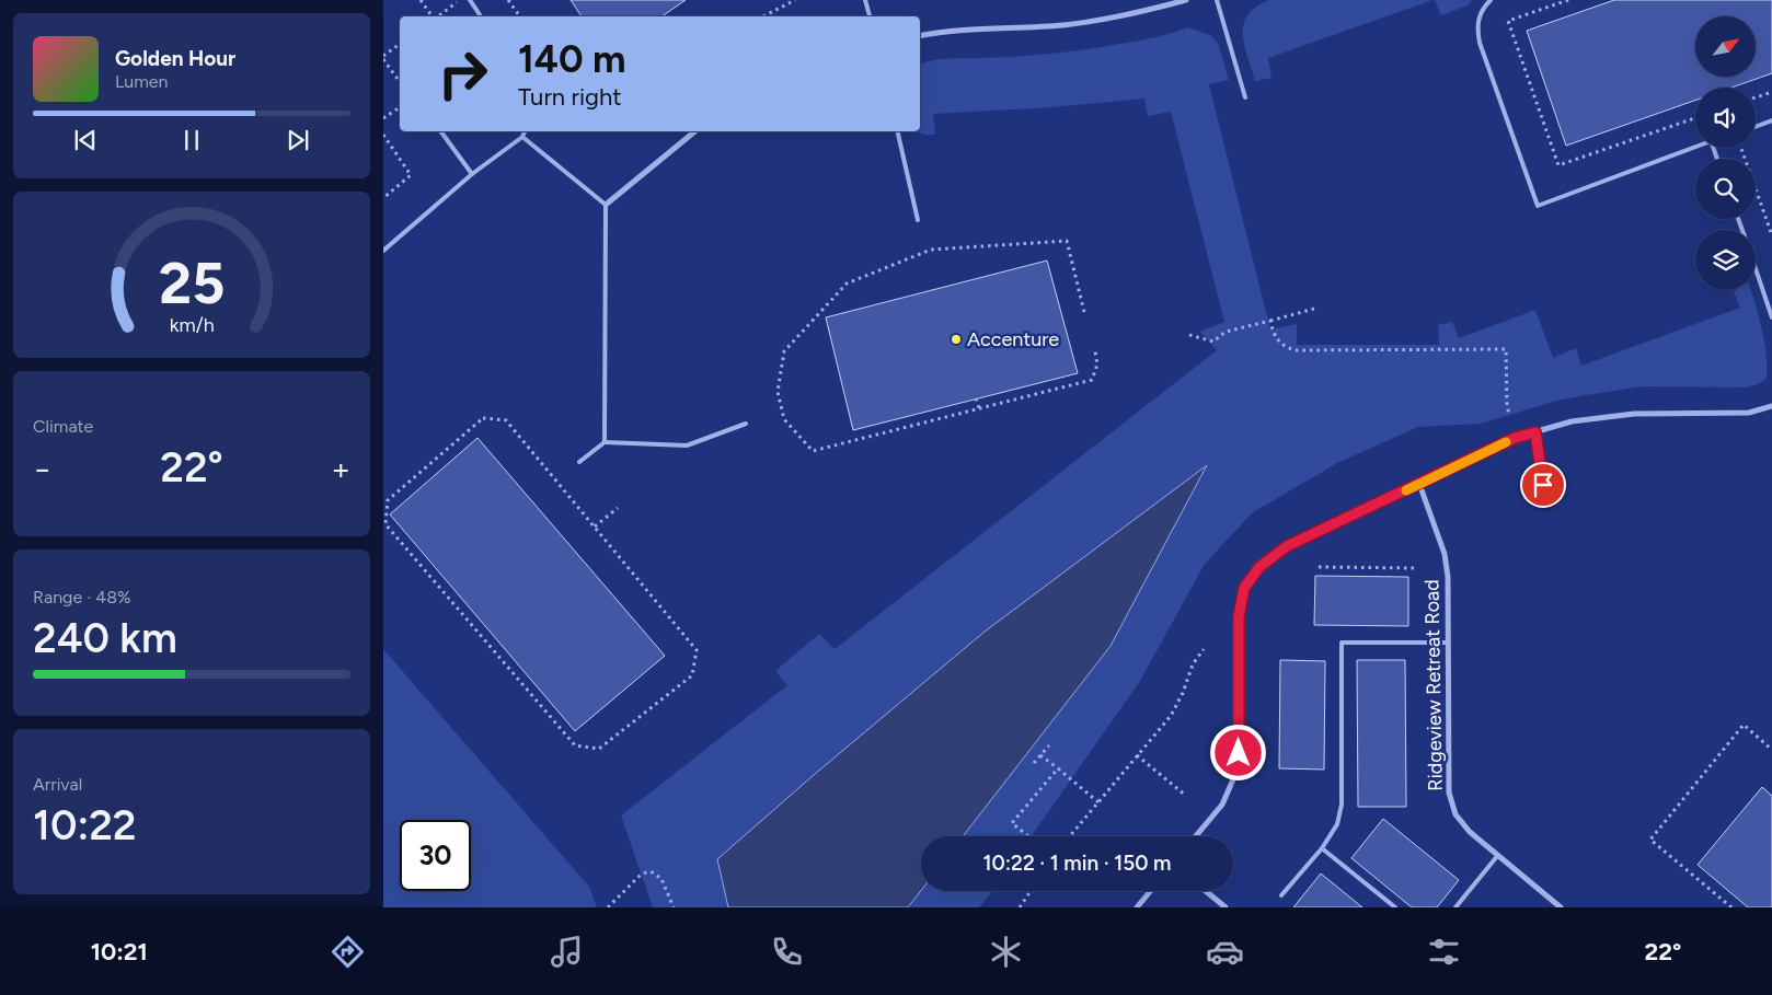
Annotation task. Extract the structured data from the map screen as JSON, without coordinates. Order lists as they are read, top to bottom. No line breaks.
{"streets":{"street":["Ridgeview Retreat Road"]},"places":["Accenture"],"north":"top right","page":{"turn":["140 m","Turn right"],"song":["Golden Hour","Lumen"],"tile":["Climate",["Range · 48%","240 km"],["Arrival","10:22"]],"heat":["−","22°","+"],"limit":"30","trip":"10:22 · 1 min · 150 m","tabs":["10:21","22°"],"gauge":["25","km/h"]}}
